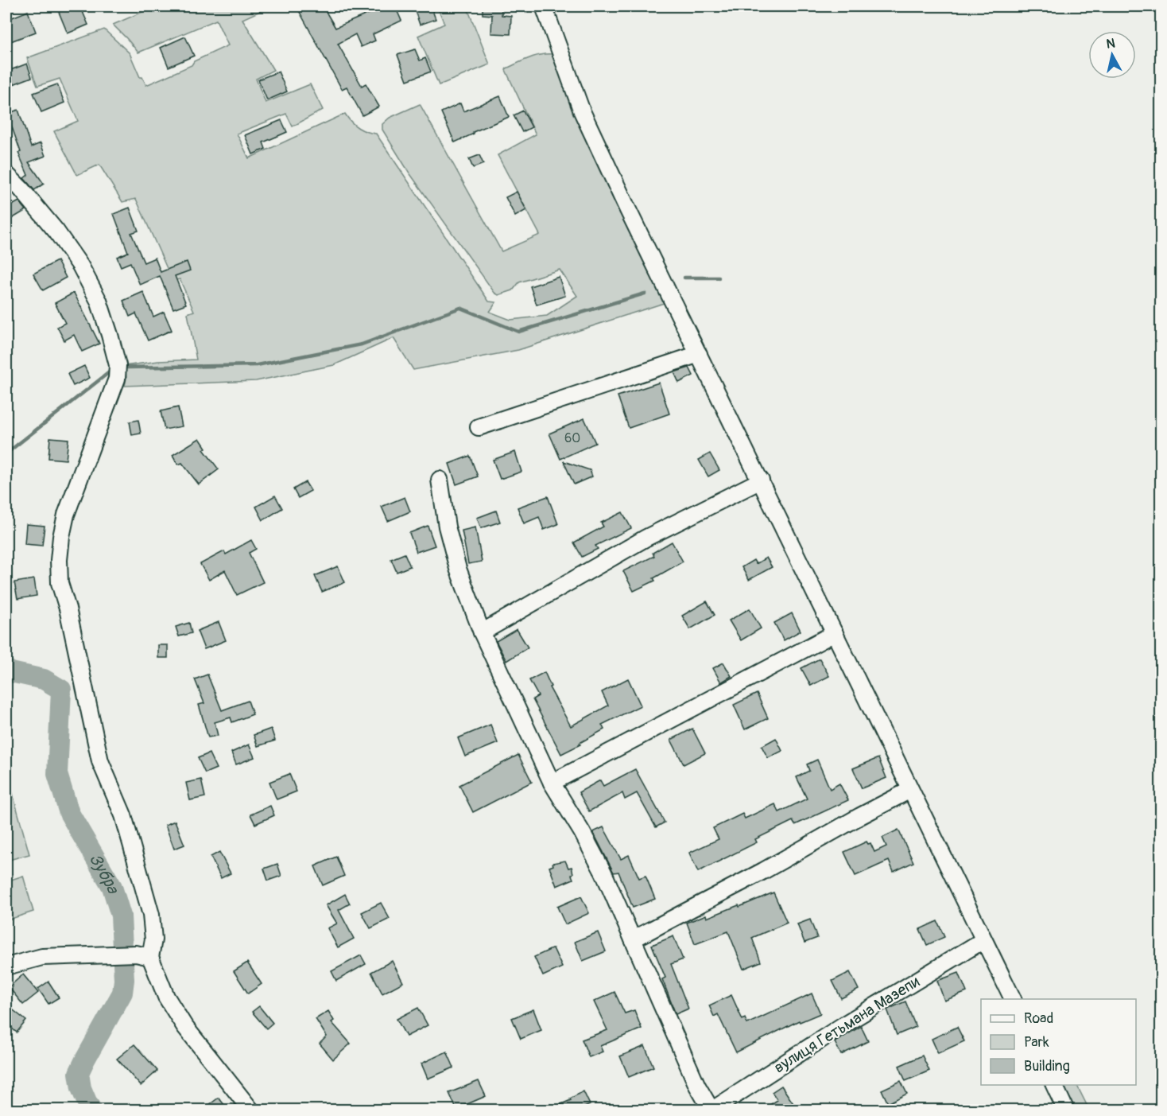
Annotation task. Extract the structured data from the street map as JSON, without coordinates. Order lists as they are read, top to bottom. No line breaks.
{"streets":{"street":["вулиця Гетьмана Мазепи"]},"water":["Зубра"],"house_numbers":["60"],"legend":["Road","Park","Building"],"north":"top"}
